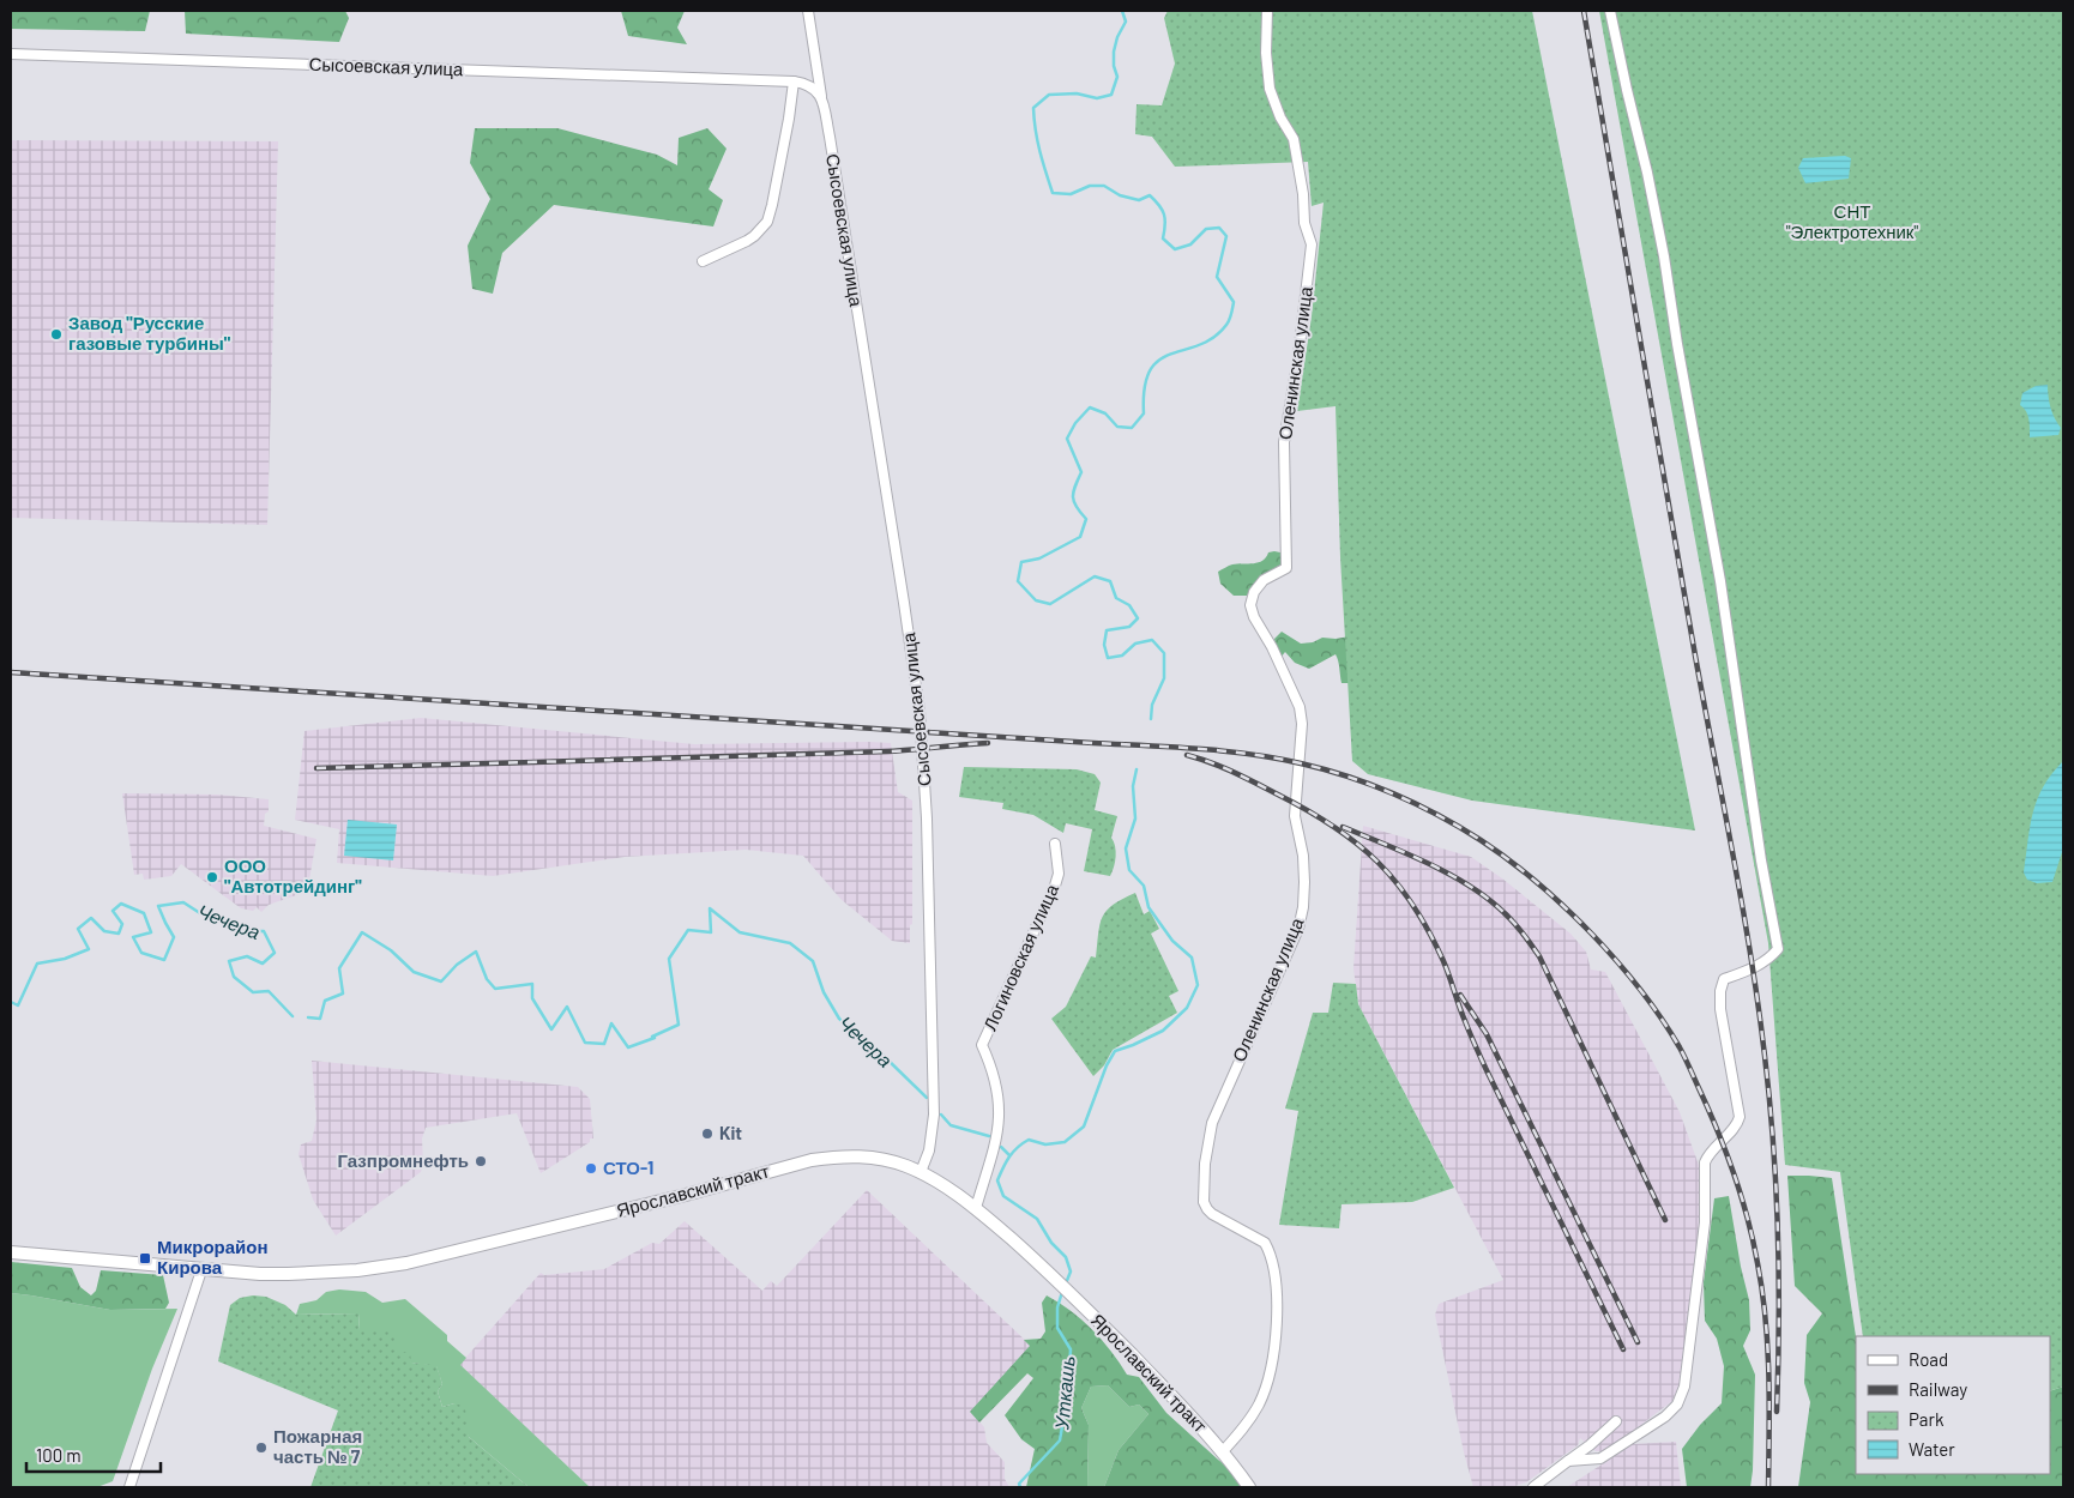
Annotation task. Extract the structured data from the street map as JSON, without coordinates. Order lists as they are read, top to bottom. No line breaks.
{"streets":{"street":["Сысоевская улица","Оленинская улица","Логиновская улица","Ярославский тракт"]},"crossings":[["Сысоевская улица","Ярославский тракт"],["Оленинская улица","Ярославский тракт"],["Логиновская улица","Ярославский тракт"]],"water":["Чечера","Уткашь"],"parks":["СНТ \"Электротехник\""],"places":{"other":["Завод \"Русские газовые турбины\"","ООО \"Автотрейдинг\"","Kit","Газпромнефть","СТО-1","Пожарная часть № 7"],"transit":["Микрорайон Кирова"]},"legend":["Road","Railway","Park","Water"],"scale_bar":"100 m"}
